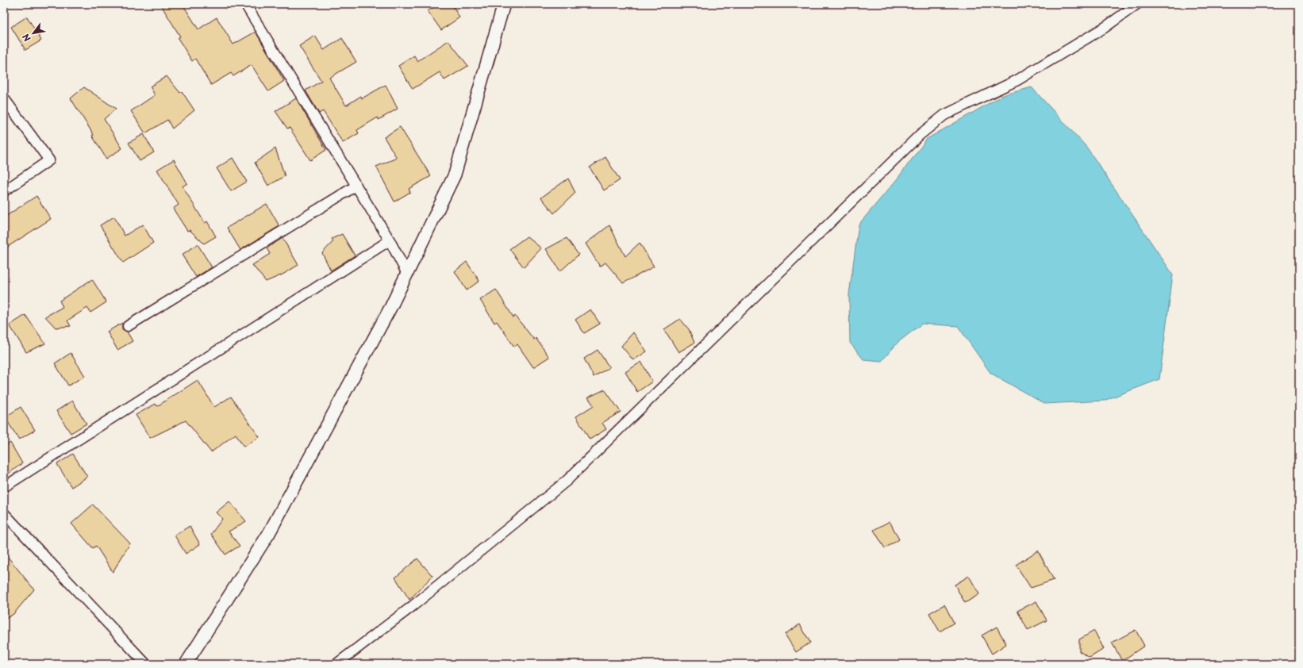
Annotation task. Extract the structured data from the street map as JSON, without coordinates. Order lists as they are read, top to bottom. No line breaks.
{"north":"bottom left"}
